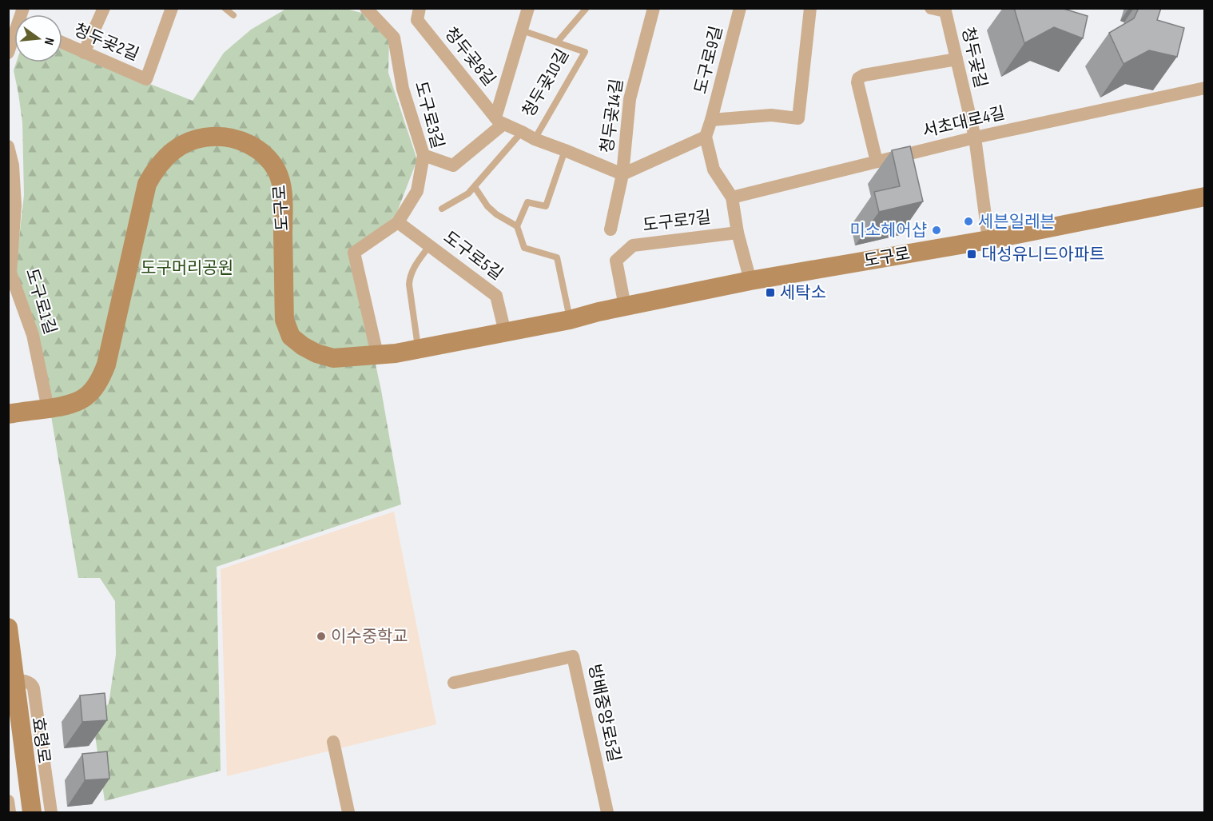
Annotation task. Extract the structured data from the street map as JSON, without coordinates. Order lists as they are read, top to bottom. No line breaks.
{"streets":{"street":["청두곶2길","청두곶8길","청두곶길","도구로9길","청두곶10길","도구로3길","청두곶14길","서초대로4길","도구로","도구로7길","도구로5길","도구로1길","방배중앙로5길","효령로"]},"crossings":[["청두곶8길","청두곶10길"],["청두곶8길","청두곶14길"],["청두곶길","서초대로4길"],["청두곶길","도구로"],["도구로3길","도구로"],["도구로3길","도구로5길"],["도구로","도구로7길"],["도구로","도구로5길"],["도구로","도구로1길"]],"parks":["도구머리공원"],"places":{"other":["세븐일레븐","미소헤어샵","이수중학교"],"transit":["대성유니드아파트","세탁소"]},"north":"right"}
